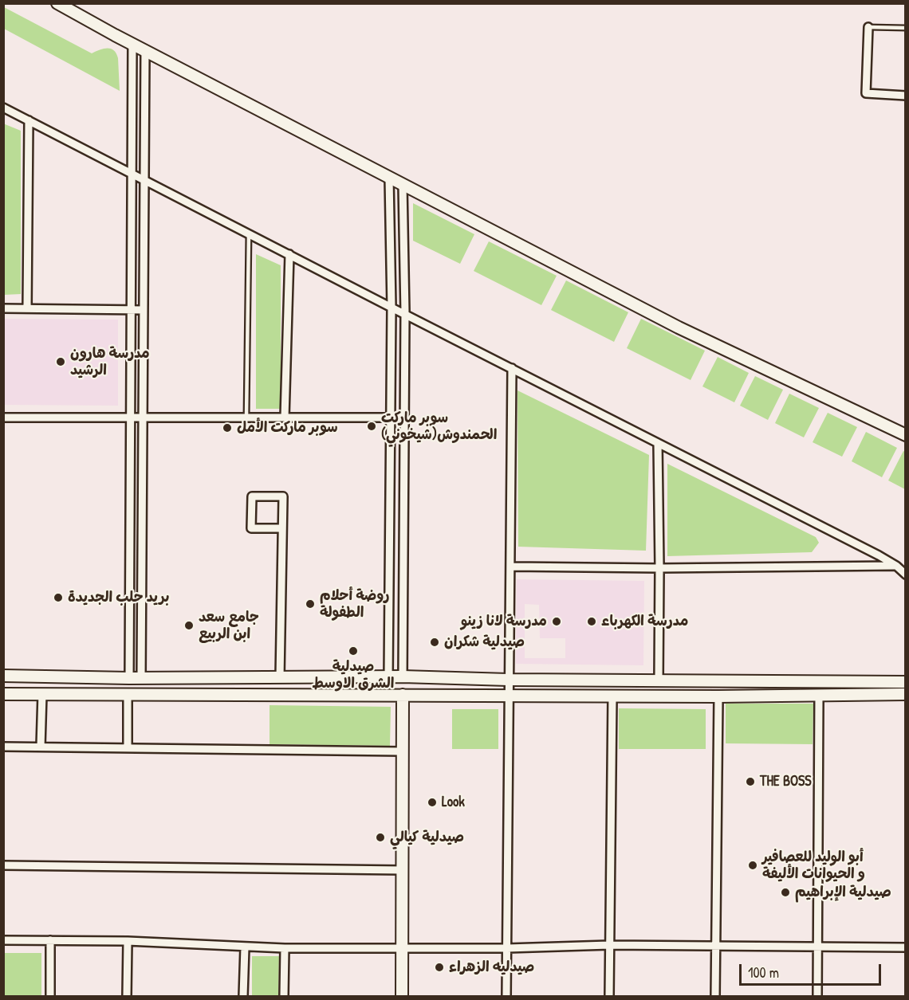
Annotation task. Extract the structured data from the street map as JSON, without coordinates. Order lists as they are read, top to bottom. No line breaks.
{"places":["مدرسة هارون الرشيد","سوبر ماركت الحمندوش(شيخوني)","سوبر ماركت الأمل","بريد حلب الجديدة","روضة أحلام الطفولة","مدرسة لانا زينو","مدرسة الكهرباء","جامع سعد ابن الربيع","صيدلية شكران","صيدلية الشرق الاوسط","THE BOSS","Look","صيدلية كيالي","أبو الوليد للعصافير و الحيوانات الأليفة","صيدلية الإبراهيم","صيدليه الزهراء"],"scale_bar":"100 m"}
